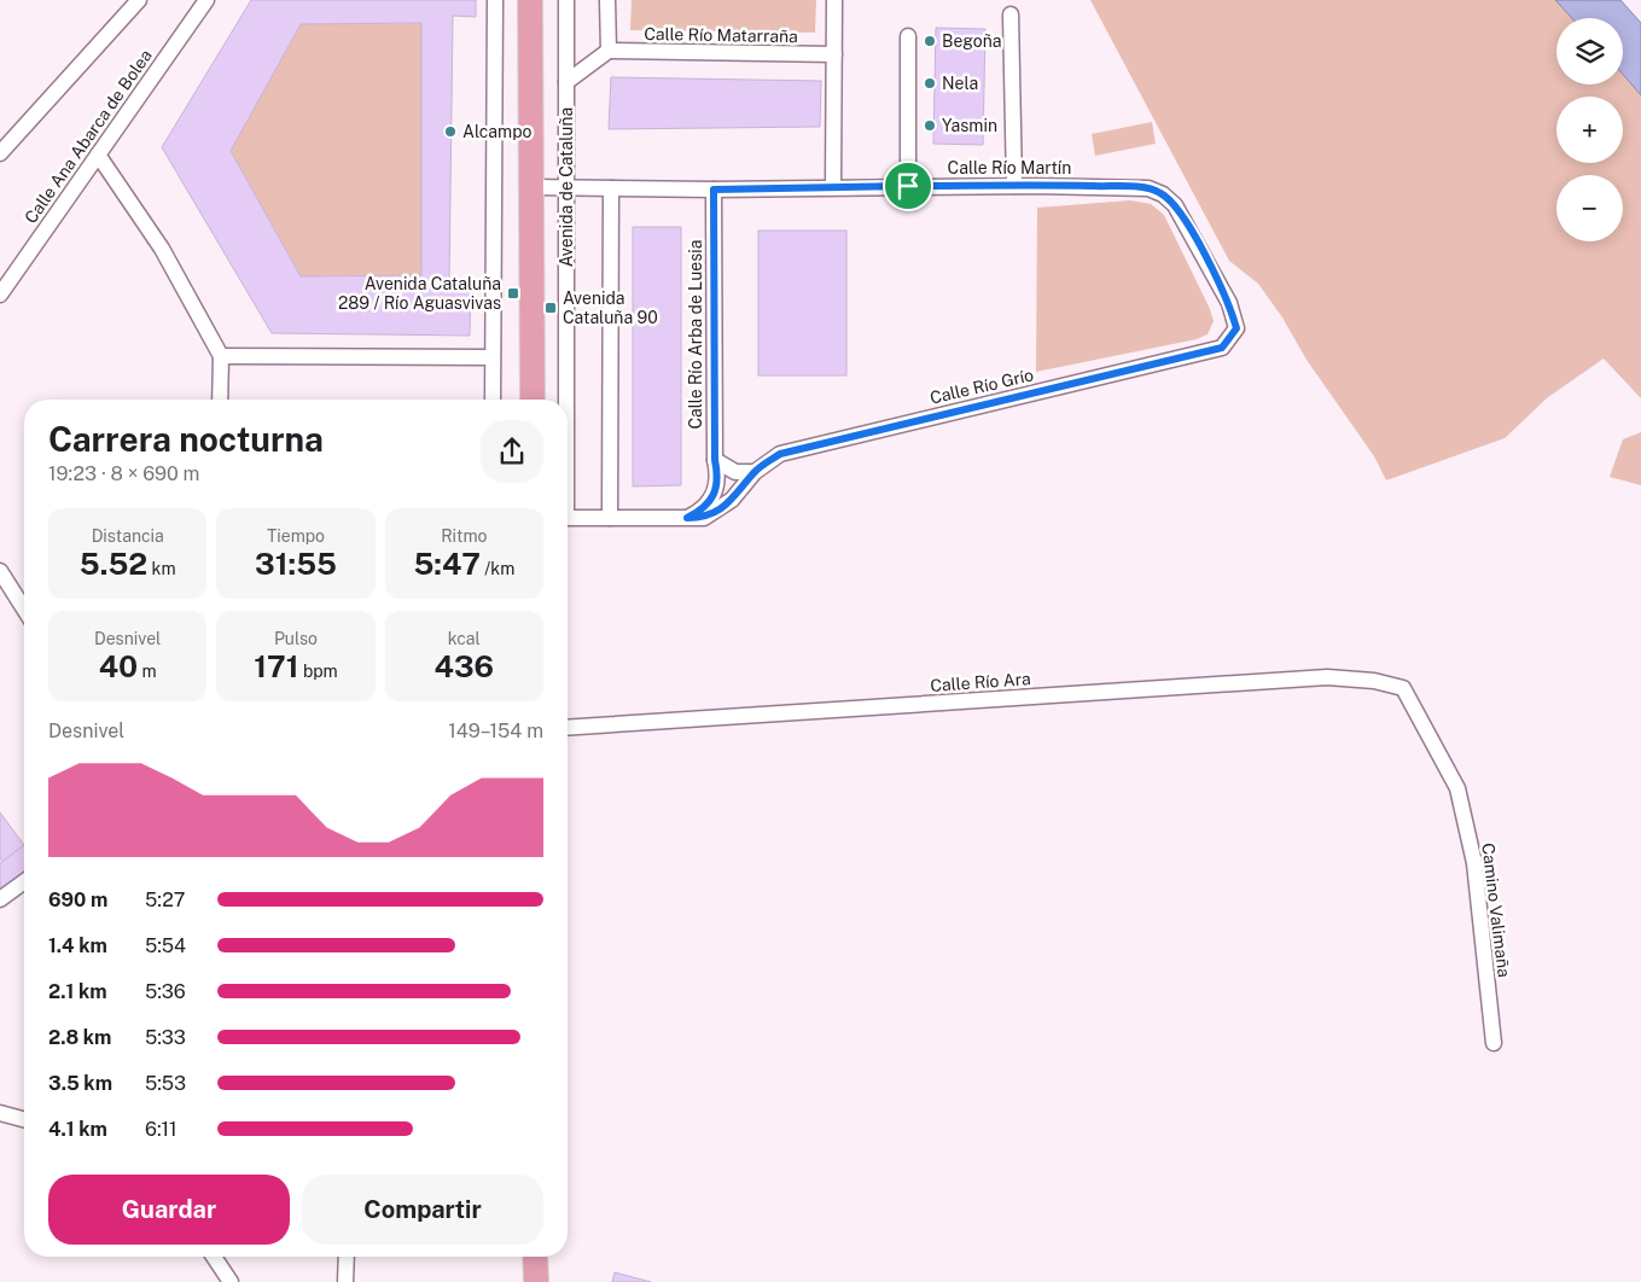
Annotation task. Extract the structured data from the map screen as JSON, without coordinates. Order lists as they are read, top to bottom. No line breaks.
{"streets":{"main road":["Avenida de Cataluña"],"street":["Calle Río Matarraña","Calle Ana Abarca de Bolea","Calle Río Martín","Calle Río Arba de Luesia","Calle Río Grío","Calle Río Ara","Camino Valimaña"]},"crossings":[["Calle Río Martín","Avenida de Cataluña"],["Calle Río Martín","Calle Río Arba de Luesia"],["Calle Río Martín","Calle Río Grío"],["Calle Río Ara","Camino Valimaña"]],"places":{"other":["Begoña","Nela","Yasmin","Alcampo"],"transit":["Avenida Cataluña 289 / Río Aguasvivas","Avenida Cataluña 90"]},"page":{"map_buttons":["+","−"],"heading":["Carrera nocturna","19:23 · 8 × 690 m"],"stats":[["Distancia","5.52 km"],["Tiempo","31:55"],["Ritmo","5:47 /km"],["Desnivel","40 m"],["Pulso","171 bpm"],["kcal","436"]],"chart":["Desnivel","149–154 m"],"list":[{"name":"690 m","note":"5:27"},{"name":"1.4 km","note":"5:54"},{"name":"2.1 km","note":"5:36"},{"name":"2.8 km","note":"5:33"},{"name":"3.5 km","note":"5:53"},{"name":"4.1 km","note":"6:11"}],"buttons":["Guardar","Compartir"]}}
